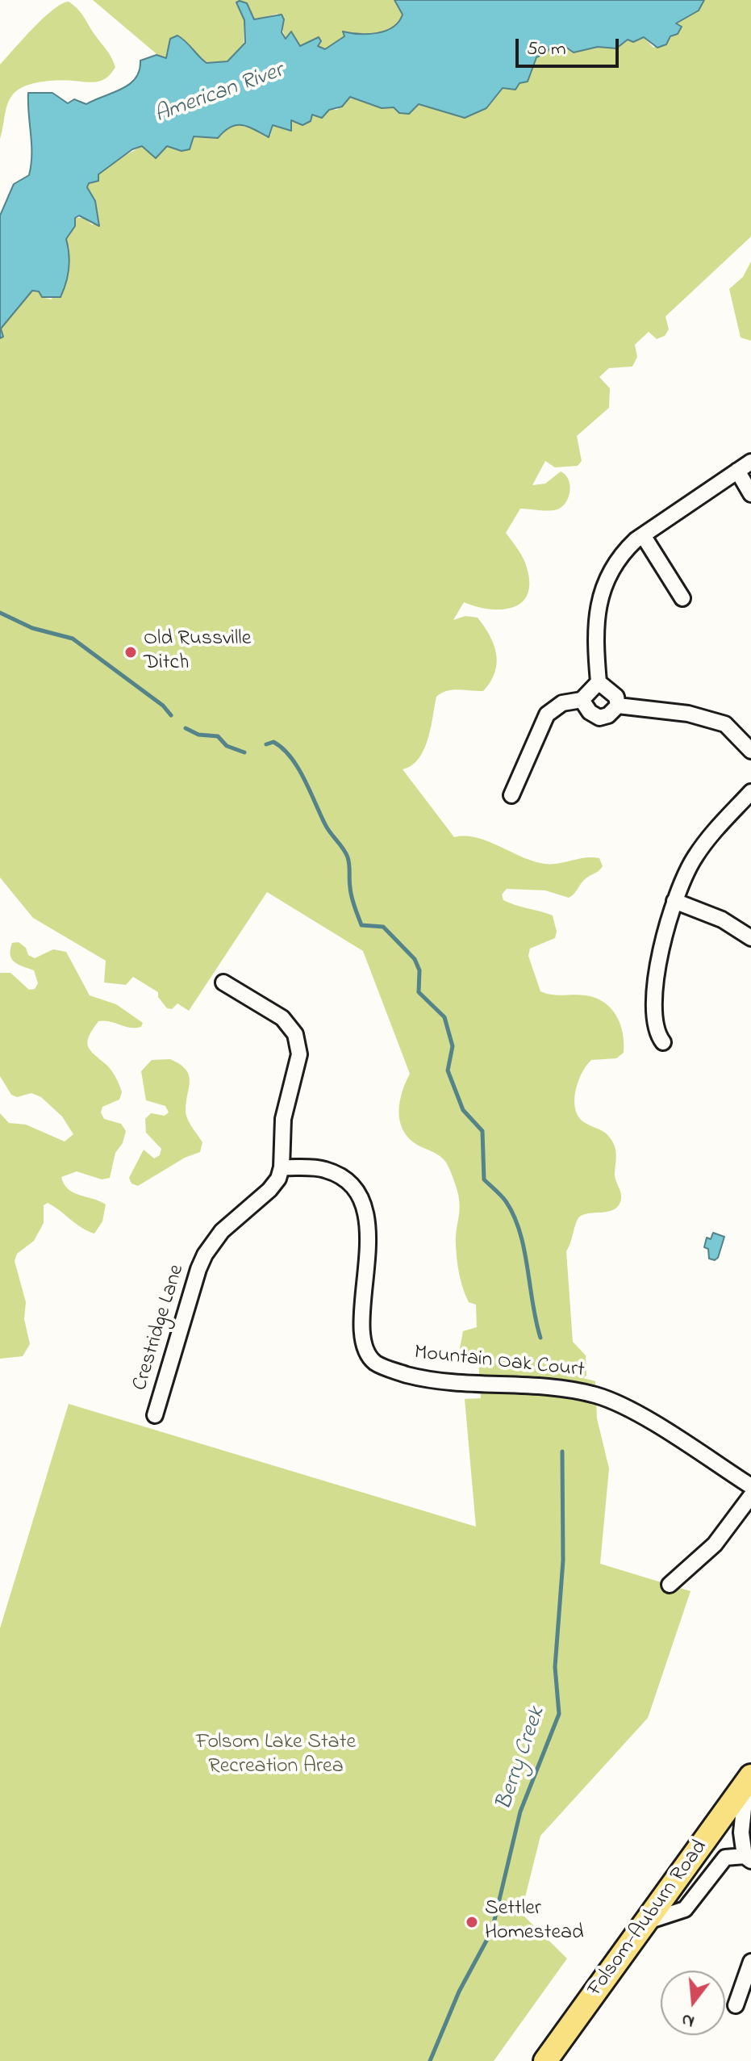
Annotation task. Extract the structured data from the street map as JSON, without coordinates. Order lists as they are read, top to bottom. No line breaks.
{"streets":{"main road":["Folsom-Auburn Road"],"street":["Crestridge Lane","Mountain Oak Court"]},"crossings":[["Crestridge Lane","Mountain Oak Court"]],"water":["American River","Berry Creek"],"parks":["Folsom Lake State Recreation Area"],"places":["Old Russville Ditch","Settler Homestead"],"scale_bar":"50 m","north":"bottom"}
